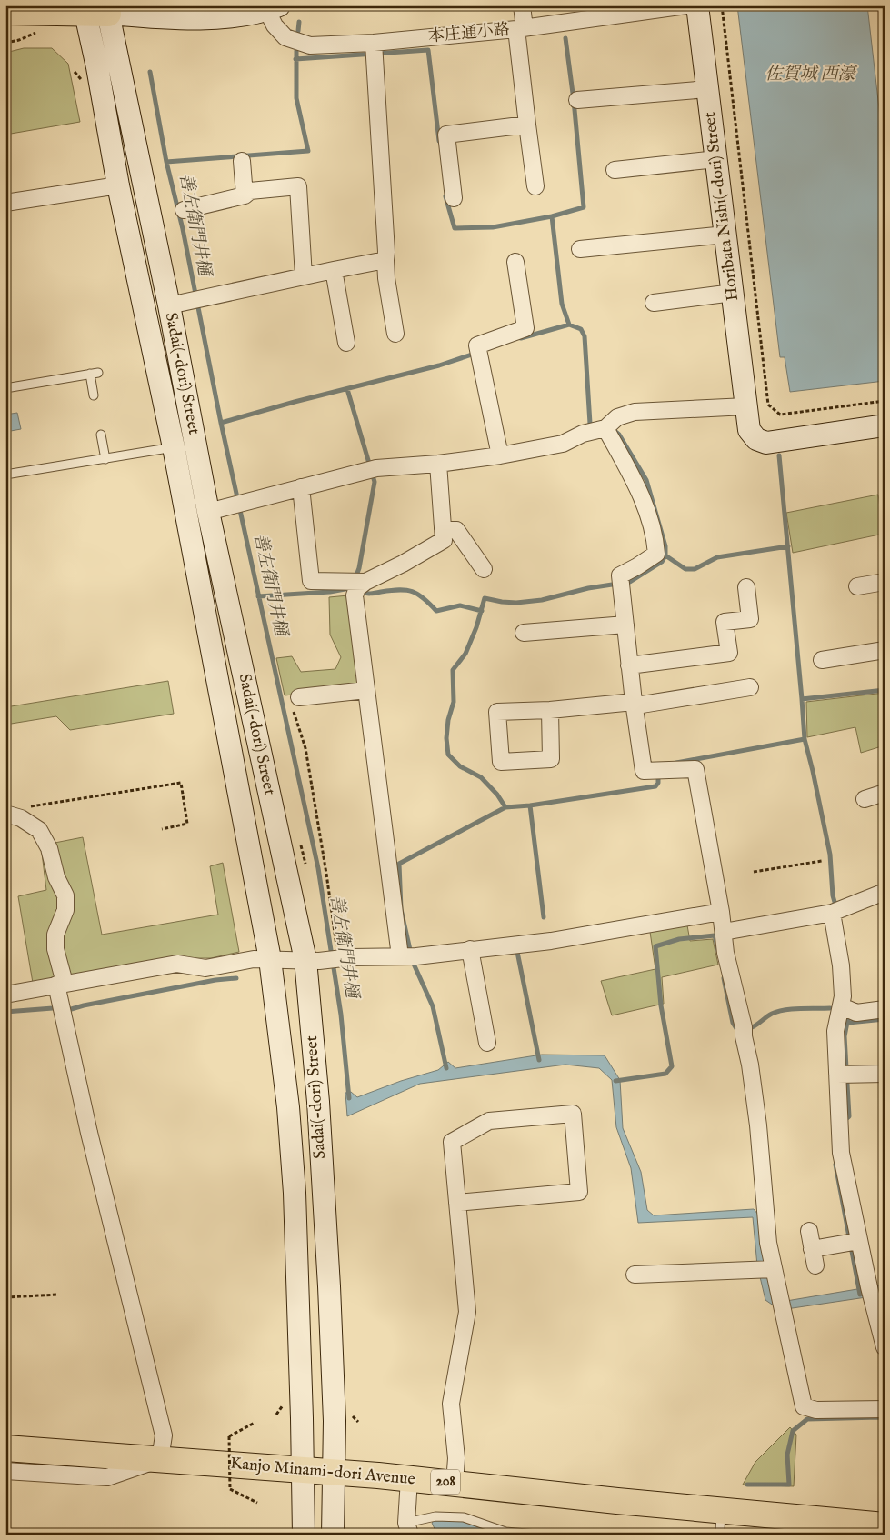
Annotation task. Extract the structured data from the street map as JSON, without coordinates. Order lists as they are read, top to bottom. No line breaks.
{"streets":{"main road":["Horibata Nishi(-dori) Street","Sadai(-dori) Street","Kanjo Minami-dori Avenue","208"],"street":["本庄通小路"]},"crossings":[["Sadai(-dori) Street","Kanjo Minami-dori Avenue"]],"water":["佐賀城 西濠","善左衛門井樋"]}
